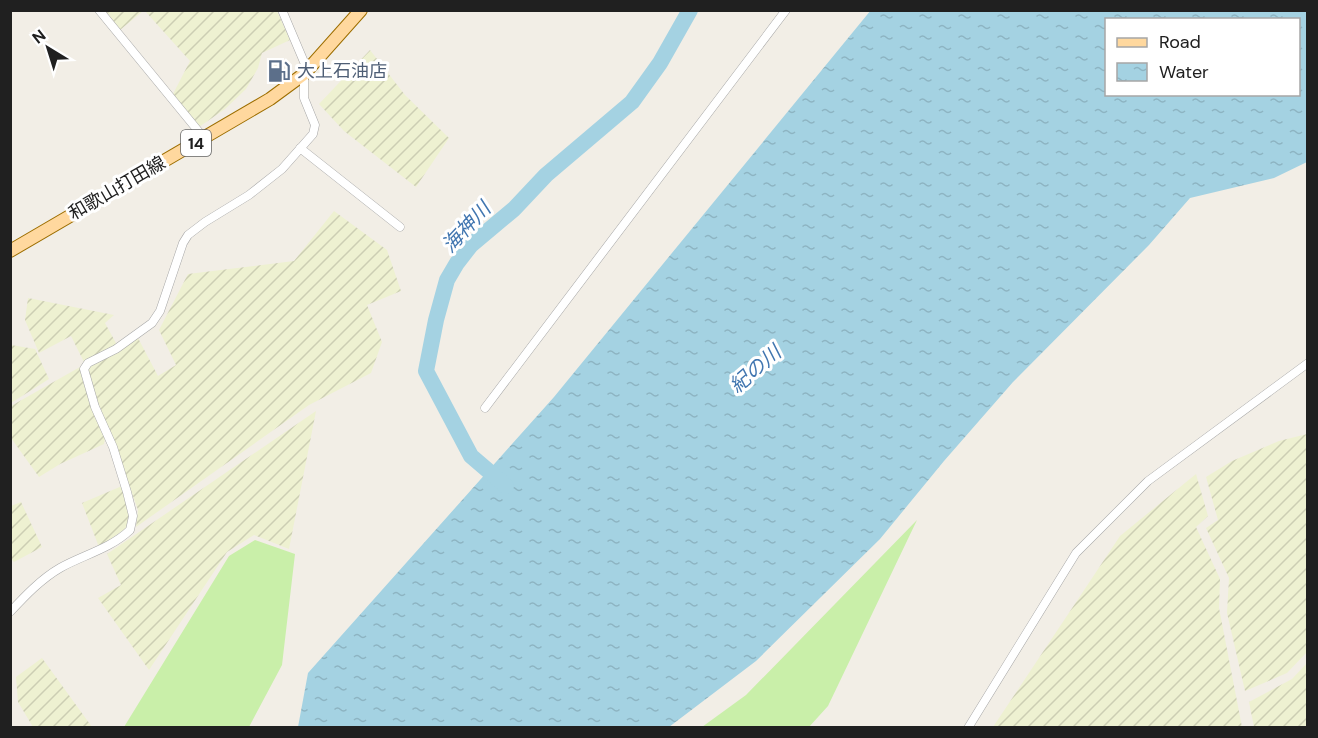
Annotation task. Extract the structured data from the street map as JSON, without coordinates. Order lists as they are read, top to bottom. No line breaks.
{"streets":{"main road":["14","和歌山打田線"]},"water":["海神川","紀の川"],"places":{"fuel station":["大上石油店"]},"legend":["Road","Water"],"north":"top left"}
